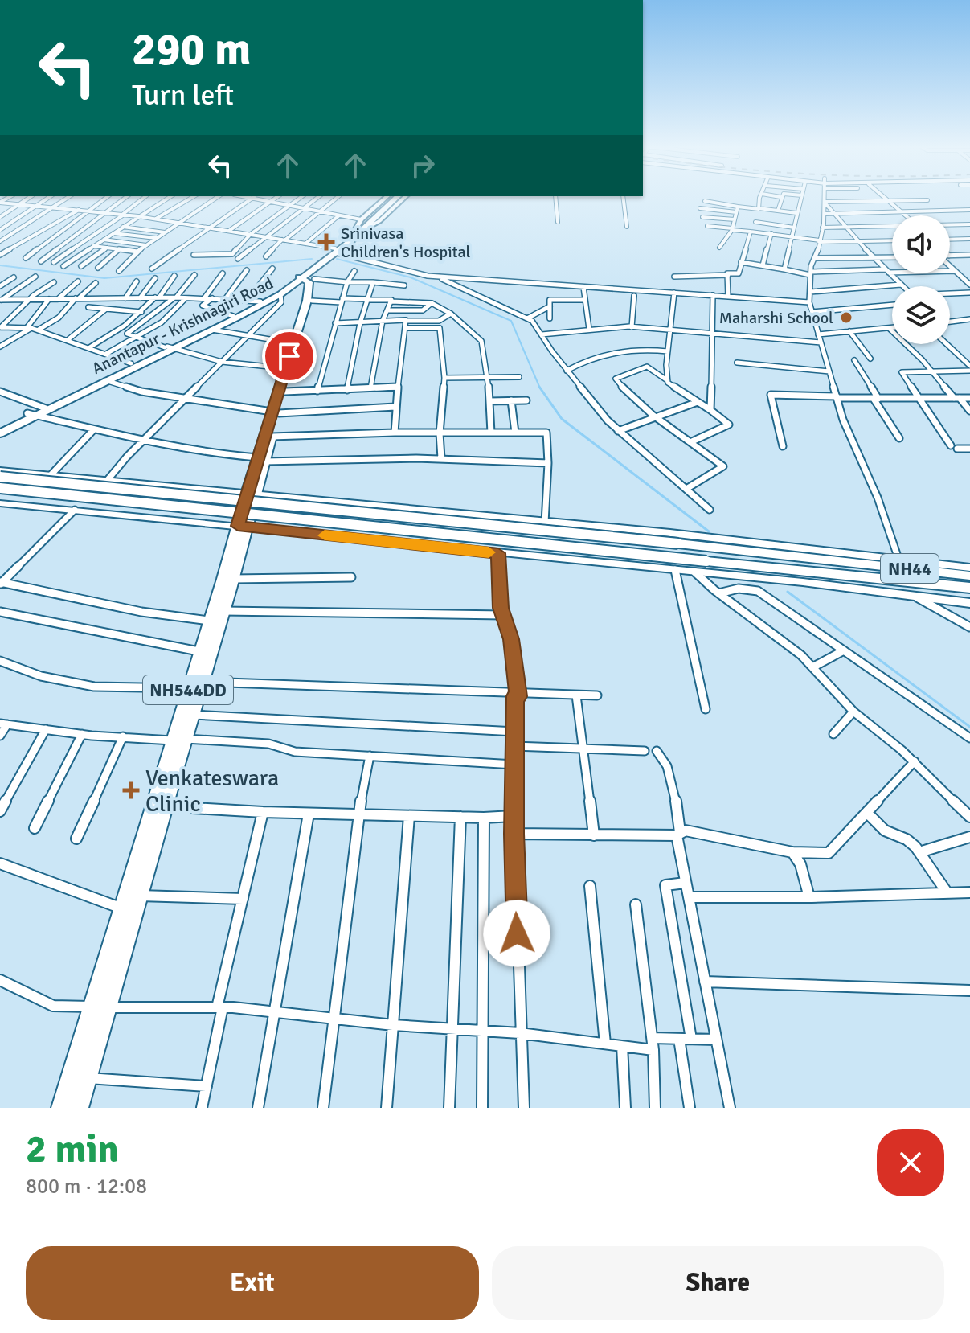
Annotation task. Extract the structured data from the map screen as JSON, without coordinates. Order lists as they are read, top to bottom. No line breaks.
{"streets":{"highway":["Anantapur - Krishnagiri Road","NH44","NH544DD"]},"crossings":[["Anantapur - Krishnagiri Road","NH544DD"]],"places":{"health":["Srinivasa Children's Hospital","Venkateswara Clinic"],"other":["Maharshi School"]},"page":{"turn":["290 m","Turn left"],"heading":["2 min","800 m · 12:08"],"buttons":["Exit","Share"]}}
